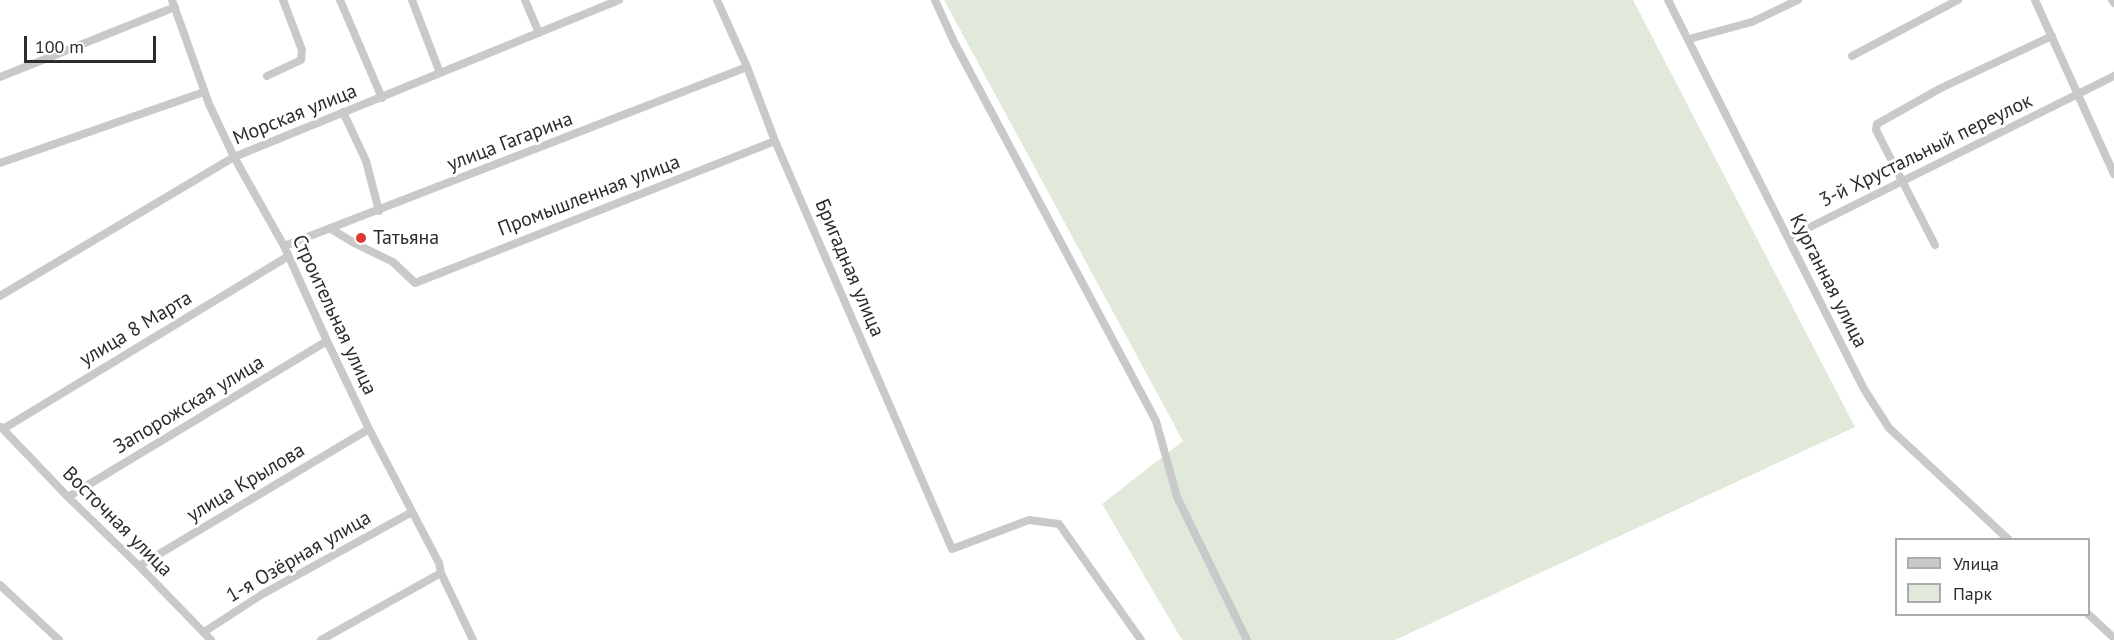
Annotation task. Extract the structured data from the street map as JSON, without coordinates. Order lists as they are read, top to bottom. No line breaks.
{"streets":{"street":["Морская улица","улица Гагарина","3-й Хрустальный переулок","Промышленная улица","Бригадная улица","Курганная улица","Строительная улица","улица 8 Марта","Запорожская улица","улица Крылова","Восточная улица","1-я Озёрная улица"]},"crossings":[["Морская улица","Строительная улица"],["улица Гагарина","Промышленная улица"],["улица Гагарина","Бригадная улица"],["улица Гагарина","Строительная улица"],["3-й Хрустальный переулок","Курганная улица"],["Промышленная улица","Бригадная улица"],["Строительная улица","улица 8 Марта"],["Строительная улица","Запорожская улица"],["Строительная улица","улица Крылова"],["Строительная улица","1-я Озёрная улица"],["улица 8 Марта","Восточная улица"],["Запорожская улица","Восточная улица"],["улица Крылова","Восточная улица"],["Восточная улица","1-я Озёрная улица"]],"places":["Татьяна"],"legend":["Улица","Парк"],"scale_bar":"100 m"}
